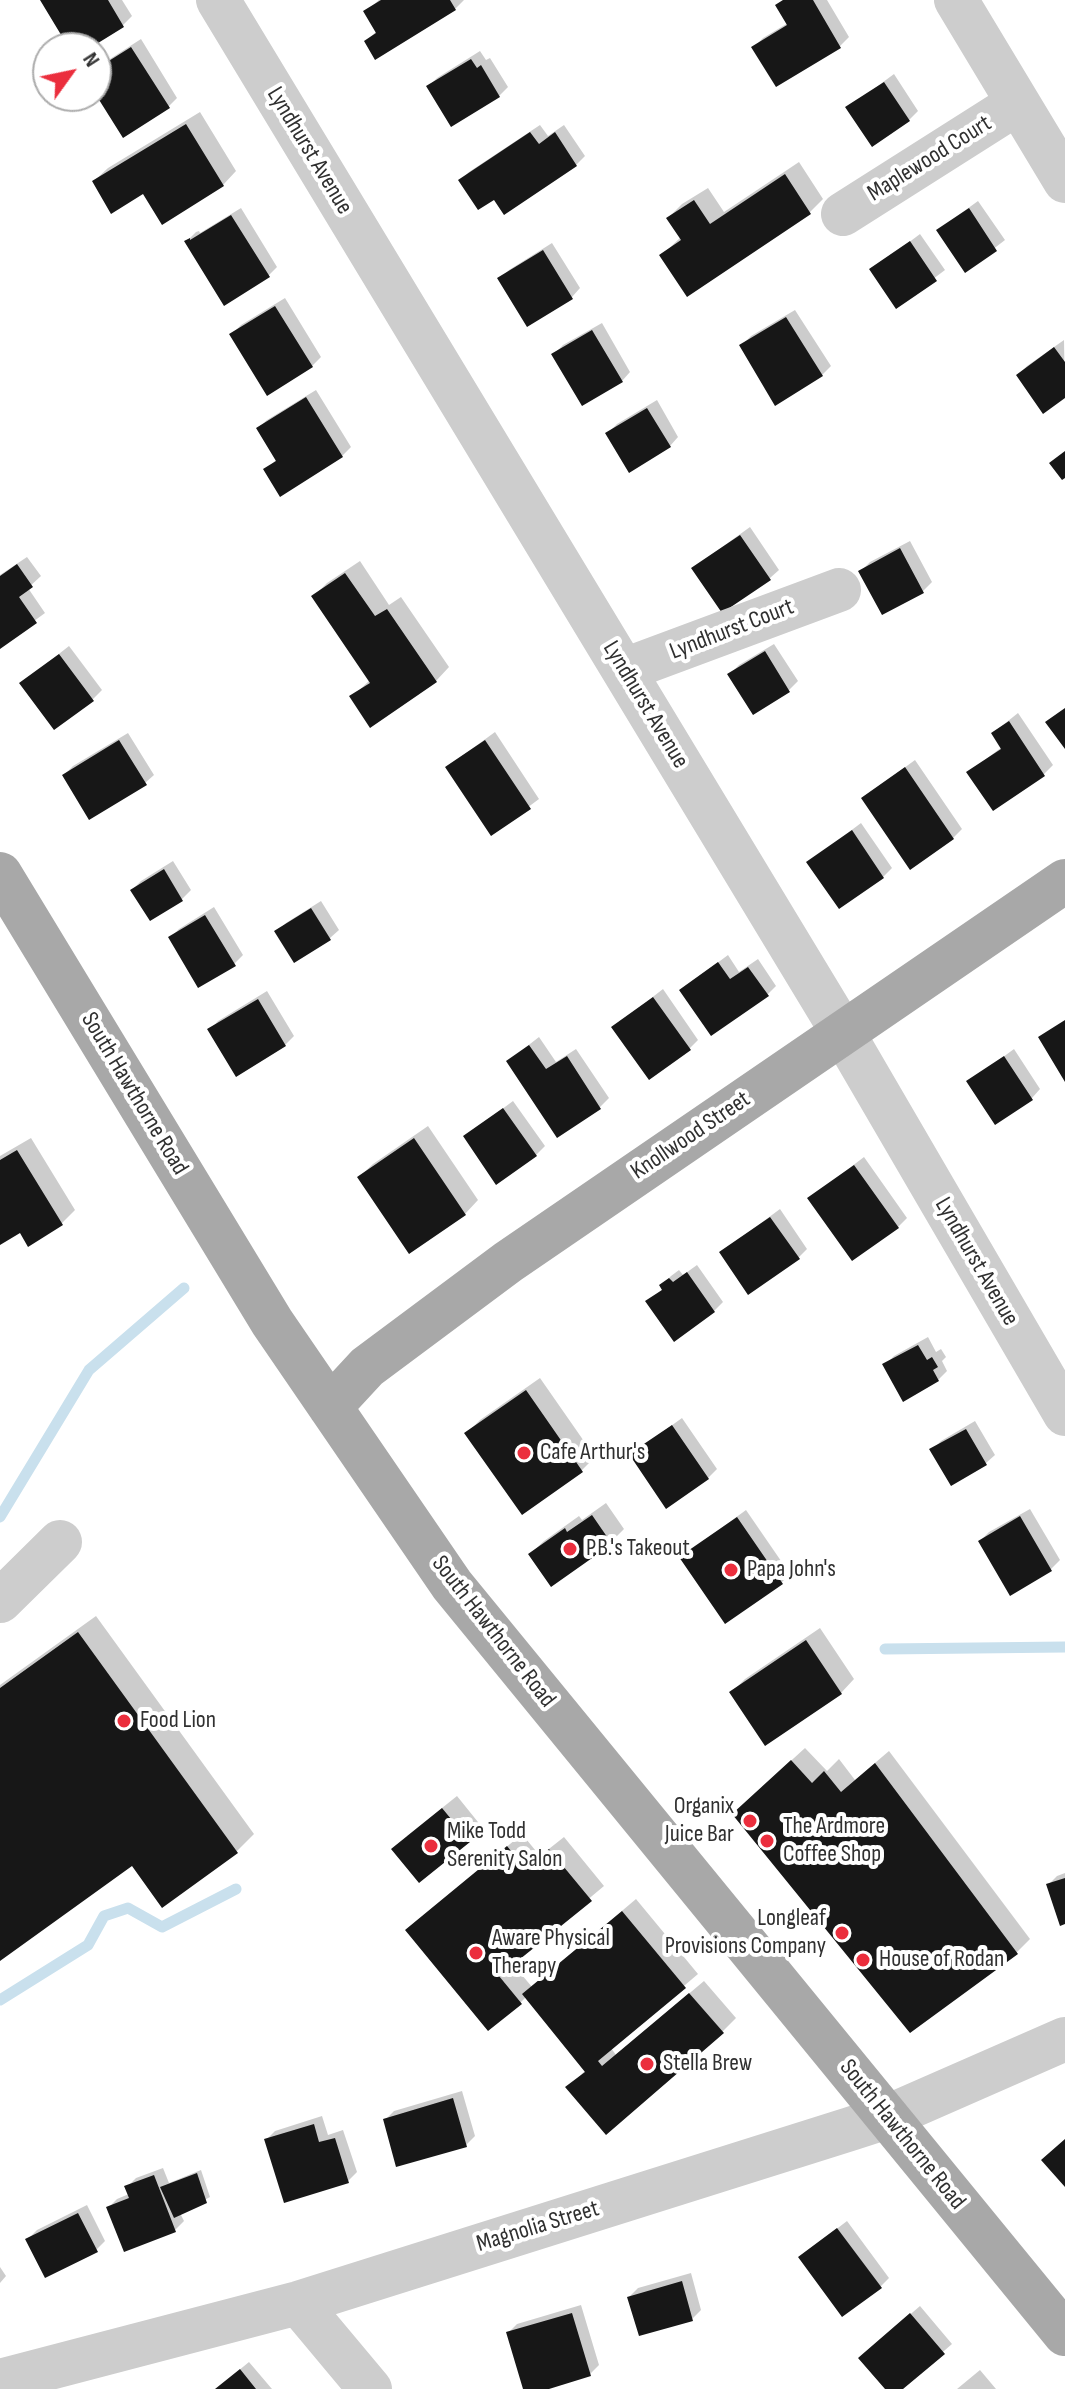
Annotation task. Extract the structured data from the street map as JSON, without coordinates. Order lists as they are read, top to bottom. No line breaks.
{"streets":{"main road":["South Hawthorne Road","Knollwood Street"],"street":["Lyndhurst Avenue","Maplewood Court","Lyndhurst Court","Magnolia Street"]},"crossings":[["Lyndhurst Avenue","Lyndhurst Court"],["Lyndhurst Avenue","Knollwood Street"],["South Hawthorne Road","Knollwood Street"],["South Hawthorne Road","Magnolia Street"]],"places":["Cafe Arthur's","P.B.'s Takeout","Papa John's","Food Lion","Organix Juice Bar","The Ardmore Coffee Shop","Mike Todd Serenity Salon","Longleaf Provisions Company","Aware Physical Therapy","House of Rodan","Stella Brew"],"north":"top right"}
